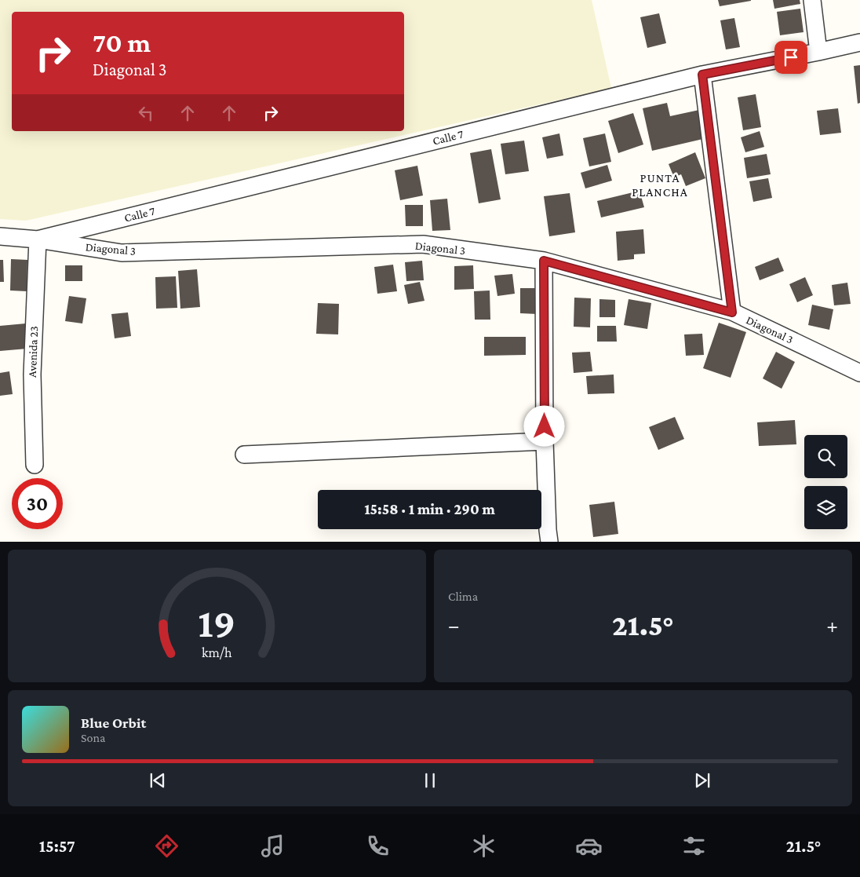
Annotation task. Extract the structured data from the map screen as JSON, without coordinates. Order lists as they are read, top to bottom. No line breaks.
{"streets":{"street":["Calle 7","Diagonal 3","Avenida 23"]},"crossings":[["Calle 7","Diagonal 3"],["Calle 7","Avenida 23"],["Diagonal 3","Avenida 23"]],"districts":["PUNTA PLANCHA"],"page":{"turn":["70 m","Diagonal 3"],"limit":"30","trip":"15:58 · 1 min · 290 m","tile":"Clima","heat":["−","21.5°","+"],"song":["Blue Orbit","Sona"],"tabs":["15:57","21.5°"],"gauge":["19","km/h"]}}
